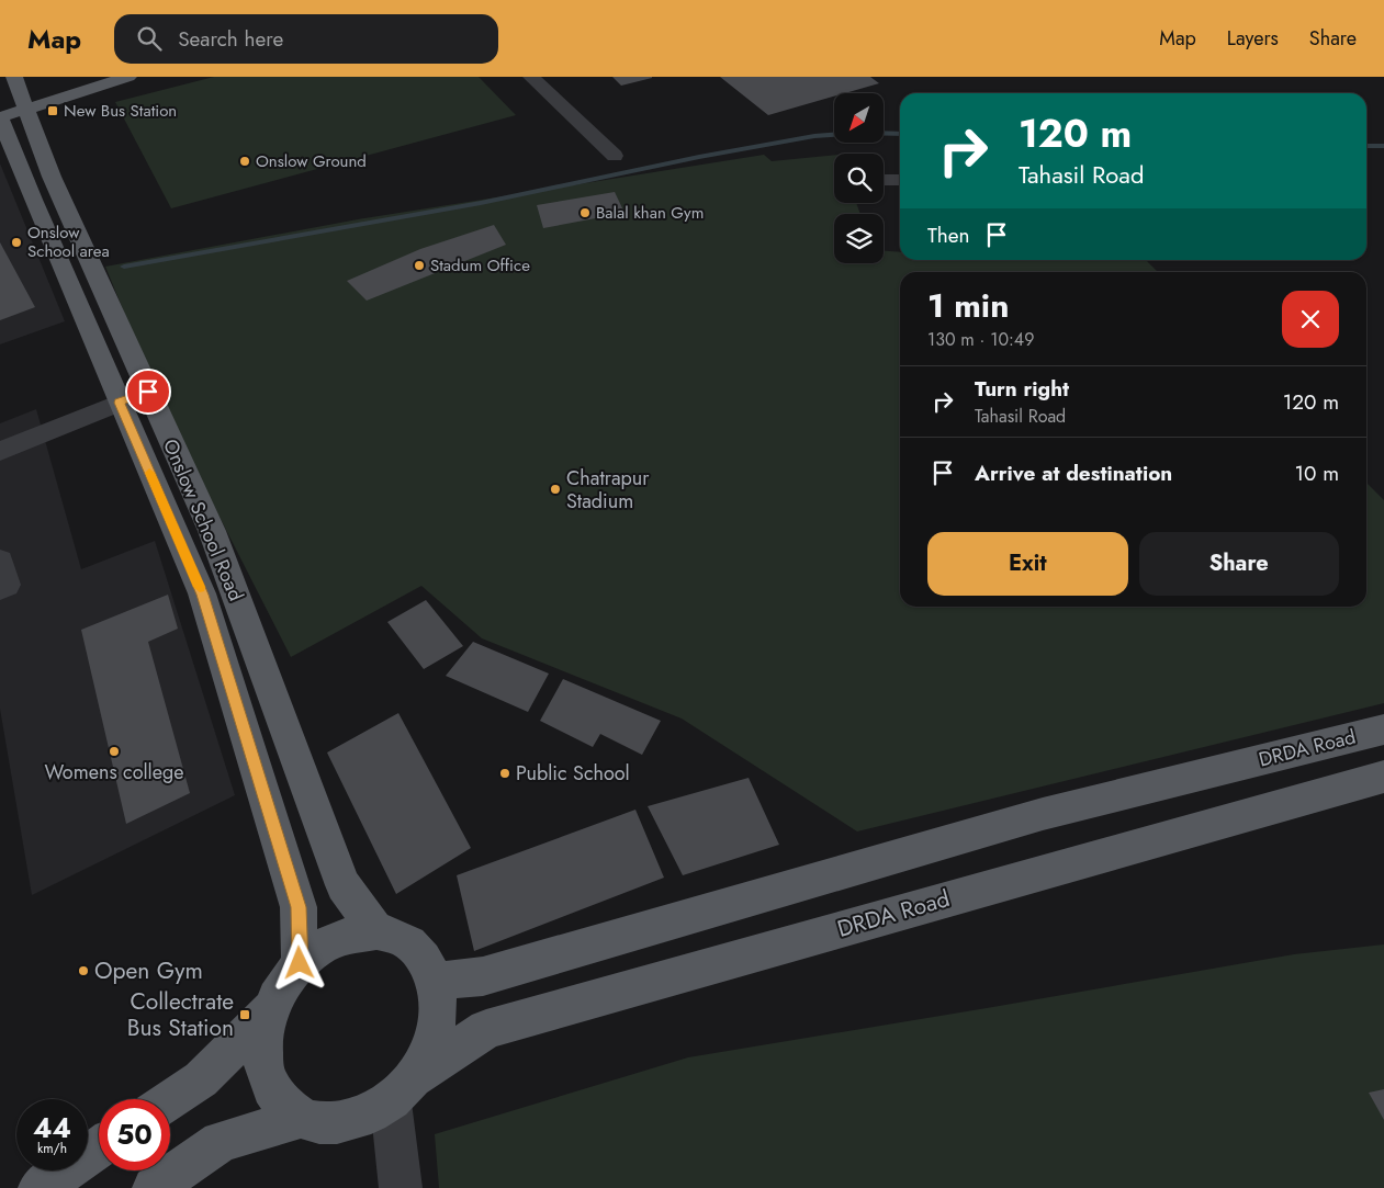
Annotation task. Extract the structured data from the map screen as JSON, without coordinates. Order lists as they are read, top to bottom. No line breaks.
{"streets":{"main road":["Onslow School Road","DRDA Road"]},"crossings":[["Onslow School Road","DRDA Road"]],"places":{"transit":["New Bus Station","Collectrate Bus Station"],"other":["Onslow Ground","Balal khan Gym","Onslow School area","Stadum Office","Chatrapur Stadium","Womens college","Public School","Open Gym"]},"north":"bottom left","page":{"header":"Map","search":"Search here","nav":["Map","Layers","Share"],"turn":["120 m","Tahasil Road"],"then":"Then","heading":["1 min","130 m · 10:49"],"list":[{"name":"Turn right","note":"Tahasil Road","value":"120 m"},{"name":"Arrive at destination","value":"10 m"}],"buttons":["Exit","Share"],"speed":"44 km/h","limit":"50"}}
